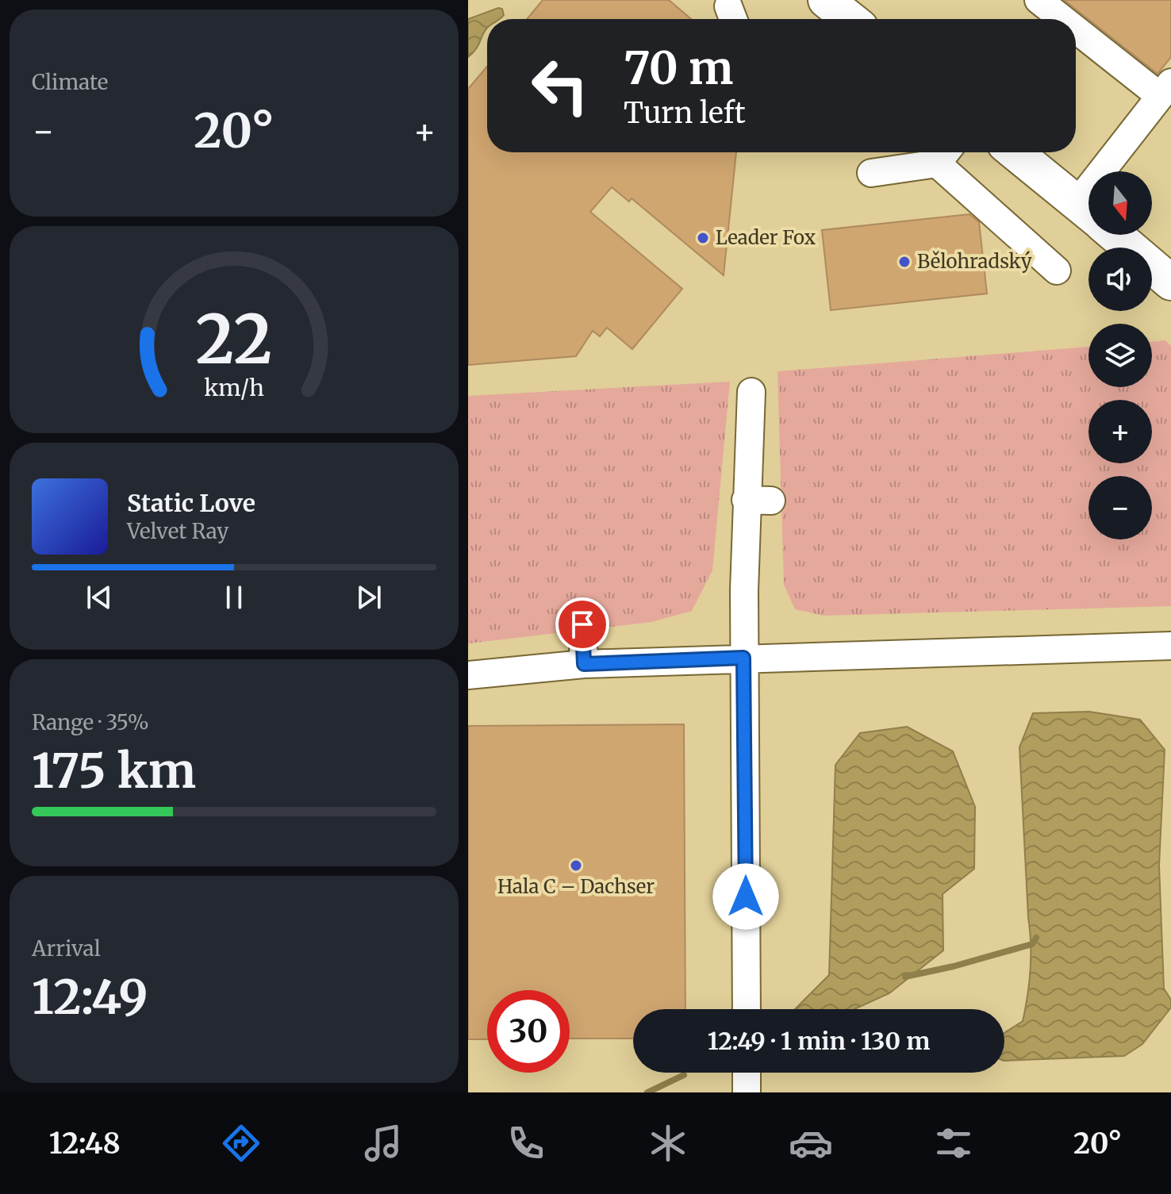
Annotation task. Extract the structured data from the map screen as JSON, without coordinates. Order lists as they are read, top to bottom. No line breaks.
{"places":["Leader Fox","Bělohradský","Hala C – Dachser"],"north":"bottom","page":{"tile":["Climate",["Range · 35%","175 km"],["Arrival","12:49"]],"turn":["70 m","Turn left"],"heat":["−","20°","+"],"map_buttons":["+","−"],"song":["Static Love","Velvet Ray"],"limit":"30","trip":"12:49 · 1 min · 130 m","tabs":["12:48","20°"],"gauge":["22","km/h"]}}
